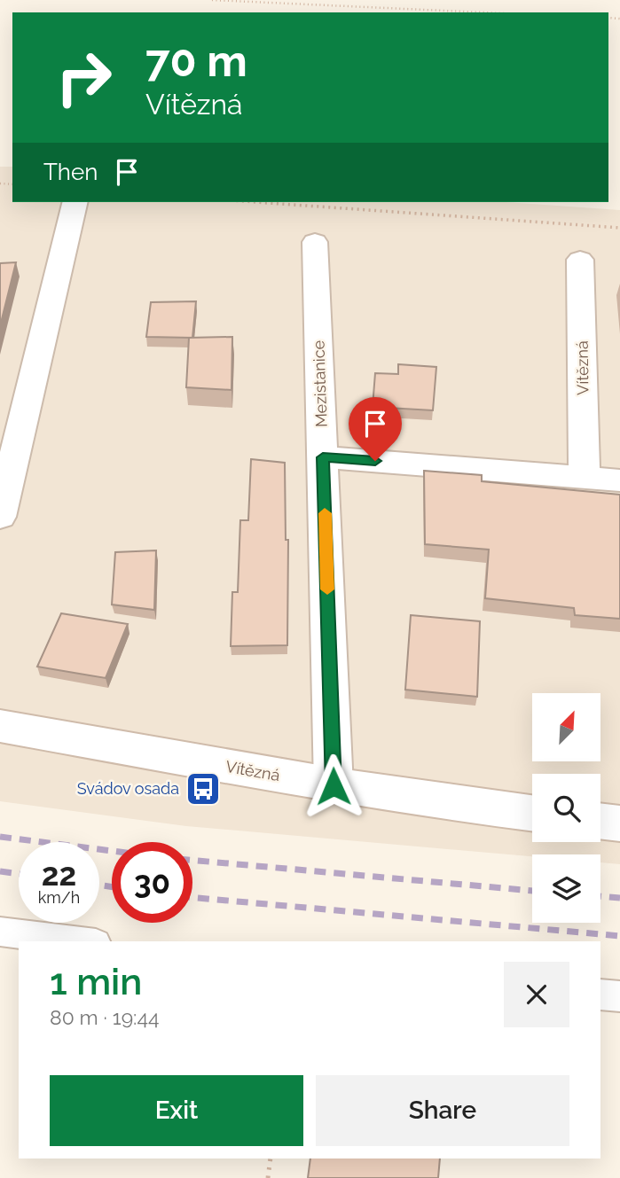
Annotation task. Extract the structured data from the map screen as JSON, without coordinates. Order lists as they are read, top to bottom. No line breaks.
{"streets":{"street":["Vítězná","Mezistanice"]},"crossings":[["Vítězná","Mezistanice"]],"places":{"bus stop":["Svádov osada"]},"north":"top right","page":{"turn":["70 m","Vítězná"],"then":"Then","speed":"22 km/h","limit":"30","heading":["1 min","80 m · 19:44"],"buttons":["Exit","Share"]}}
